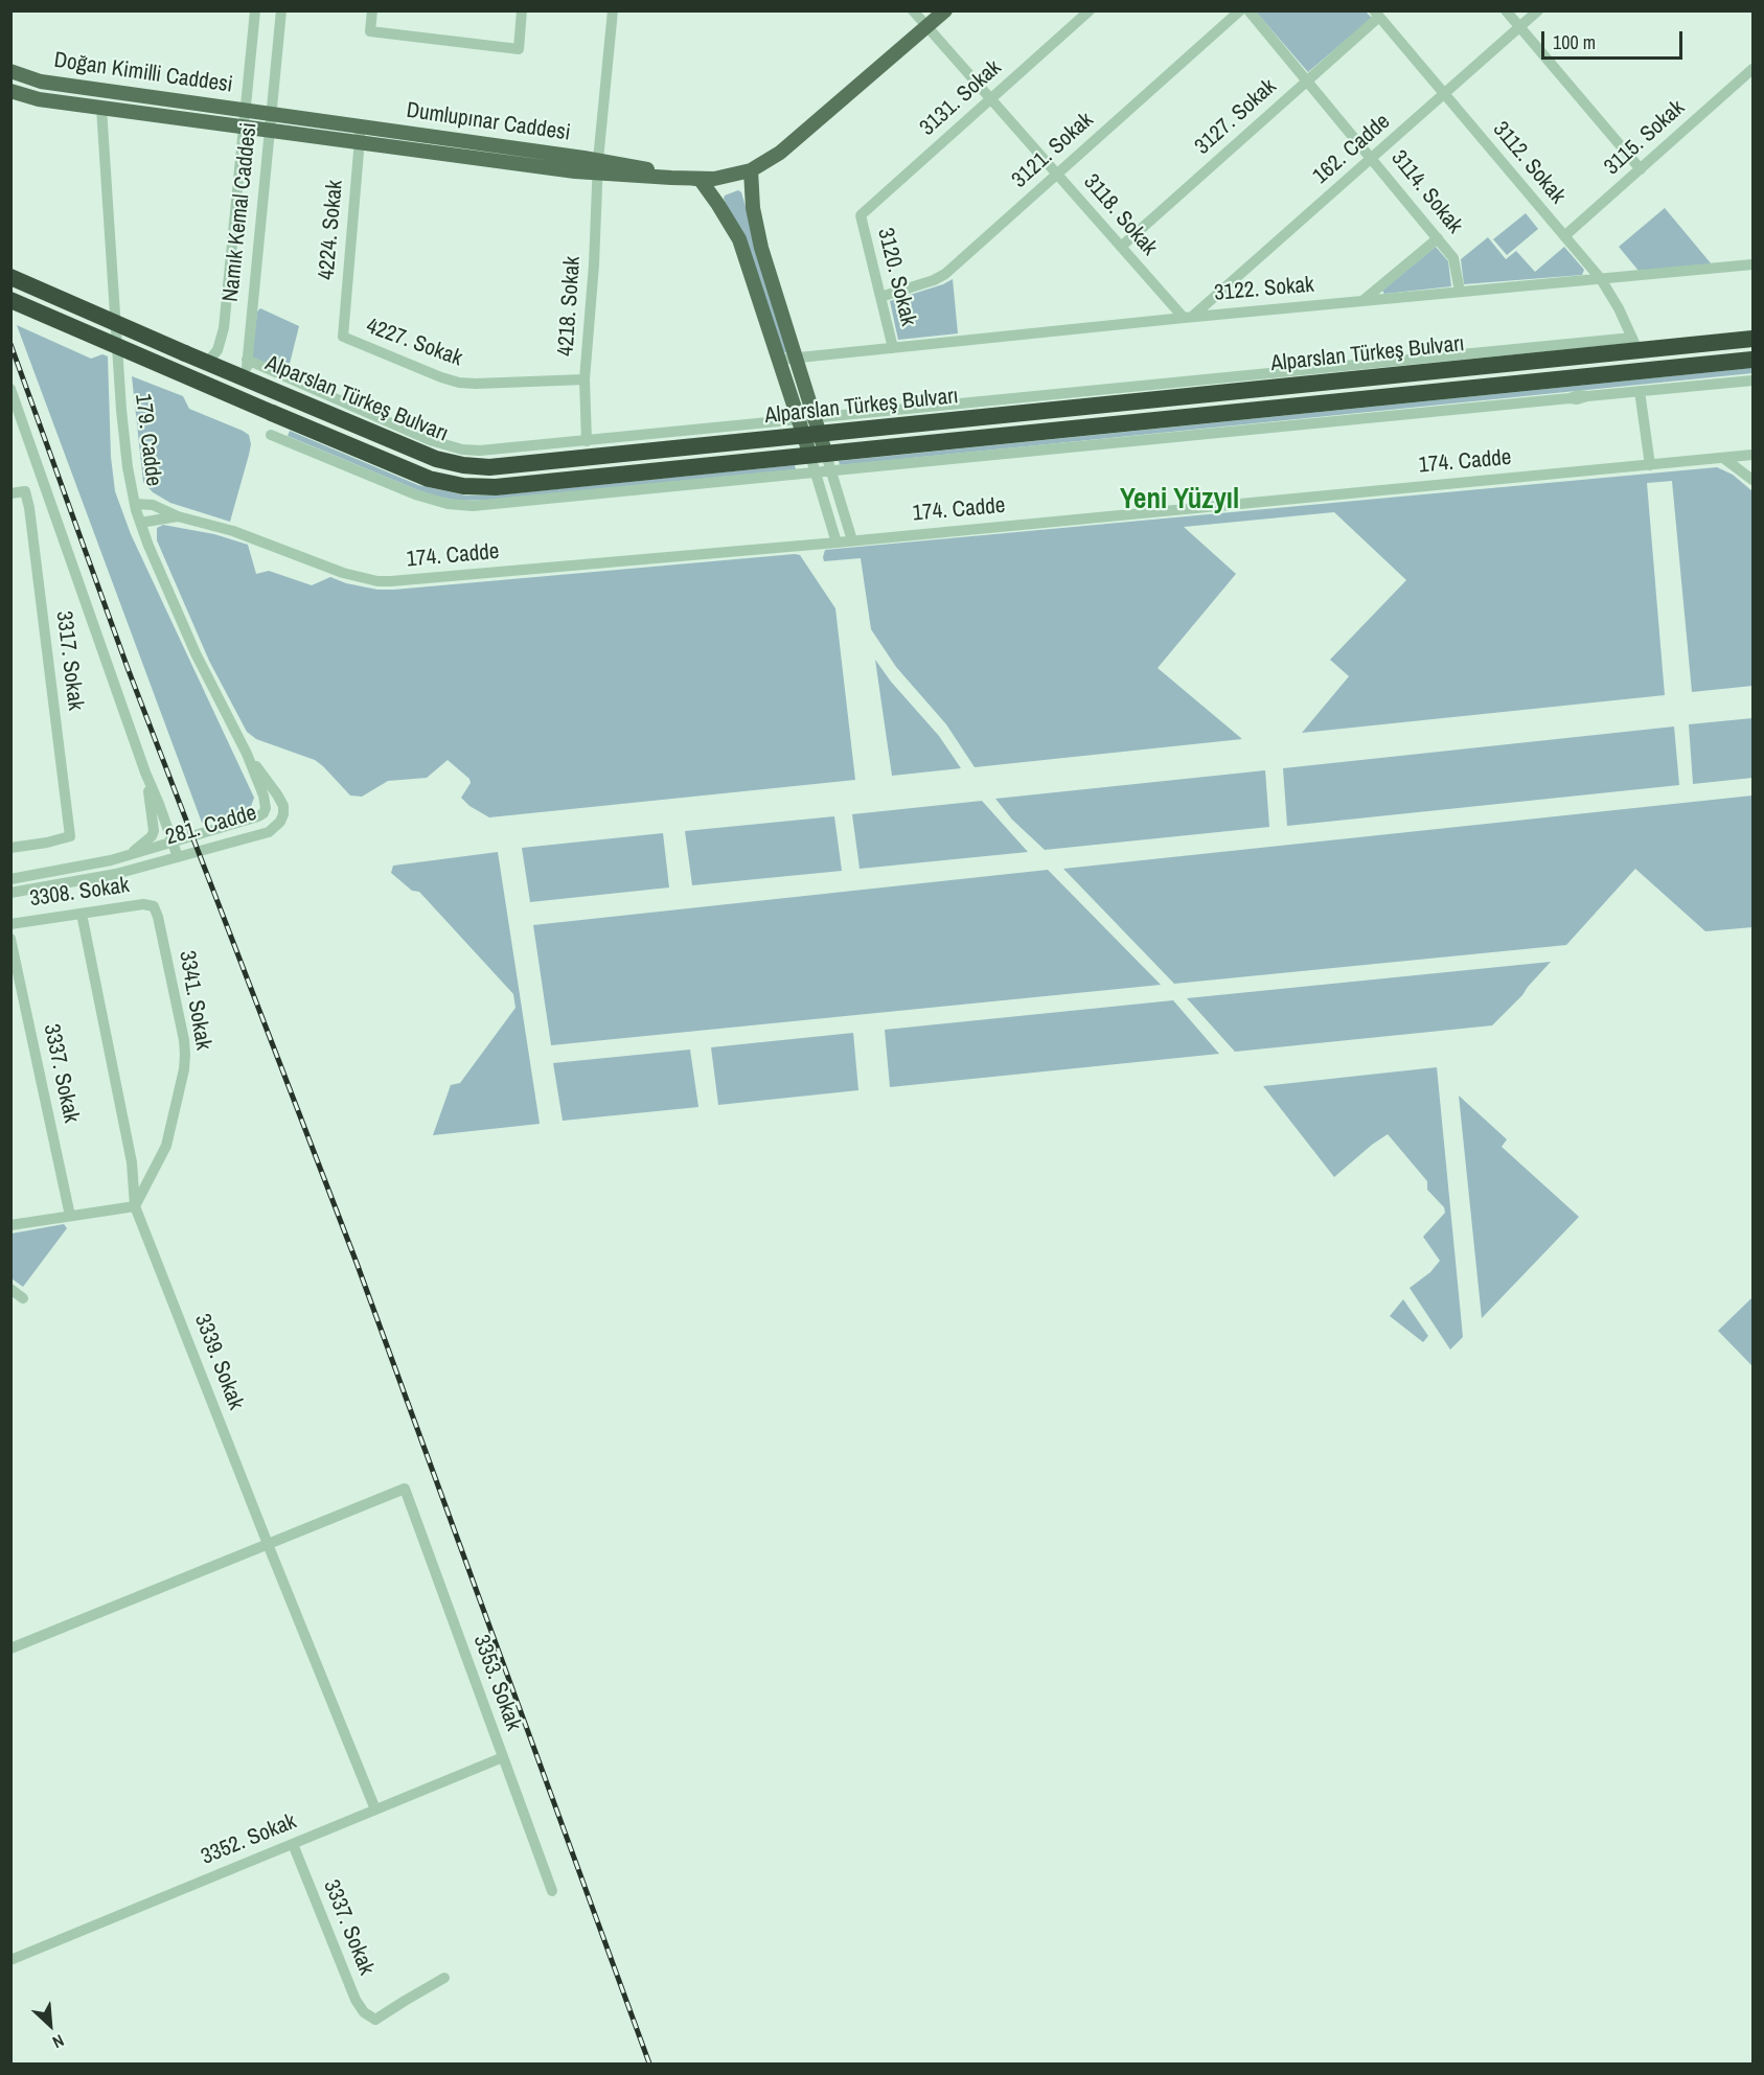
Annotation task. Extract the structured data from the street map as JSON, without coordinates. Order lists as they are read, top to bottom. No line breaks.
{"streets":{"highway":["Alparslan Türkeş Bulvarı"],"main road":["Doğan Kimilli Caddesi","Dumlupınar Caddesi"],"street":["3131. Sokak","3127. Sokak","3115. Sokak","162. Cadde","3121. Sokak","3112. Sokak","3114. Sokak","Namık Kemal Caddesi","3118. Sokak","4224. Sokak","3120. Sokak","3122. Sokak","4218. Sokak","4227. Sokak","179. Cadde","174. Cadde","3317. Sokak","281. Cadde","3308. Sokak","3341. Sokak","3337. Sokak","3339. Sokak","3353. Sokak","3352. Sokak"]},"crossings":[["Doğan Kimilli Caddesi","Dumlupınar Caddesi"],["Doğan Kimilli Caddesi","Namık Kemal Caddesi"],["Doğan Kimilli Caddesi","179. Cadde"],["3131. Sokak","3118. Sokak"],["3131. Sokak","3120. Sokak"],["3127. Sokak","3112. Sokak"],["3127. Sokak","3114. Sokak"],["3127. Sokak","3118. Sokak"],["Dumlupınar Caddesi","Namık Kemal Caddesi"],["Dumlupınar Caddesi","3118. Sokak"],["Dumlupınar Caddesi","4224. Sokak"],["Dumlupınar Caddesi","4218. Sokak"],["3115. Sokak","3112. Sokak"],["162. Cadde","3112. Sokak"],["162. Cadde","3114. Sokak"],["162. Cadde","3118. Sokak"],["162. Cadde","3122. Sokak"],["3121. Sokak","3118. Sokak"],["3121. Sokak","3120. Sokak"],["3112. Sokak","3122. Sokak"],["3112. Sokak","Alparslan Türkeş Bulvarı"],["3114. Sokak","3122. Sokak"],["Namık Kemal Caddesi","Alparslan Türkeş Bulvarı"],["3118. Sokak","3122. Sokak"],["4224. Sokak","4227. Sokak"],["3120. Sokak","3122. Sokak"],["4218. Sokak","4227. Sokak"],["179. Cadde","174. Cadde"],["179. Cadde","281. Cadde"],["3308. Sokak","3341. Sokak"],["3308. Sokak","3339. Sokak"],["3341. Sokak","3339. Sokak"],["3337. Sokak","3352. Sokak"],["3339. Sokak","3353. Sokak"],["3339. Sokak","3352. Sokak"],["3353. Sokak","3352. Sokak"]],"districts":["Yeni Yüzyıl"],"scale_bar":"100 m","north":"bottom right"}
